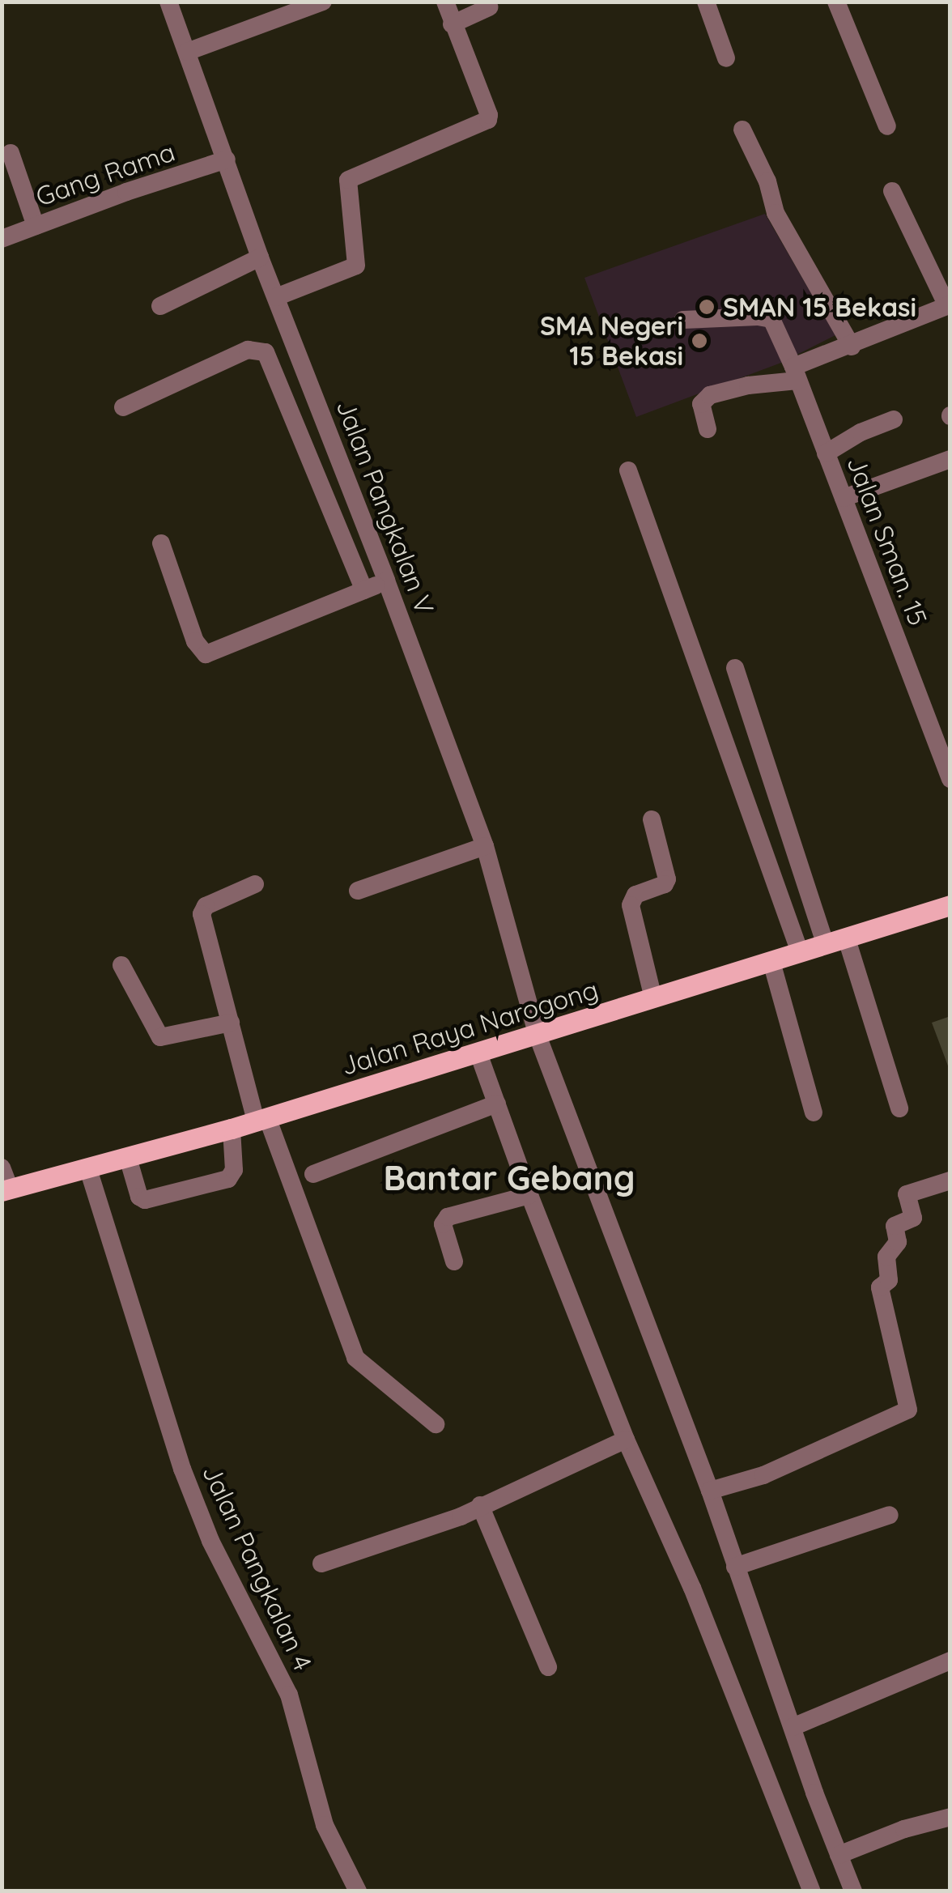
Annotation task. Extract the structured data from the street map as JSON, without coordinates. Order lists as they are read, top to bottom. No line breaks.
{"streets":{"main road":["Jalan Raya Narogong"],"street":["Gang Rama","Jalan Pangkalan V","Jalan Sman. 15","Jalan Pangkalan 4"]},"crossings":[["Gang Rama","Jalan Pangkalan V"],["Jalan Pangkalan V","Jalan Raya Narogong"],["Jalan Raya Narogong","Jalan Pangkalan 4"]],"districts":["Bantar Gebang"],"places":["SMAN 15 Bekasi","SMA Negeri 15 Bekasi"]}
